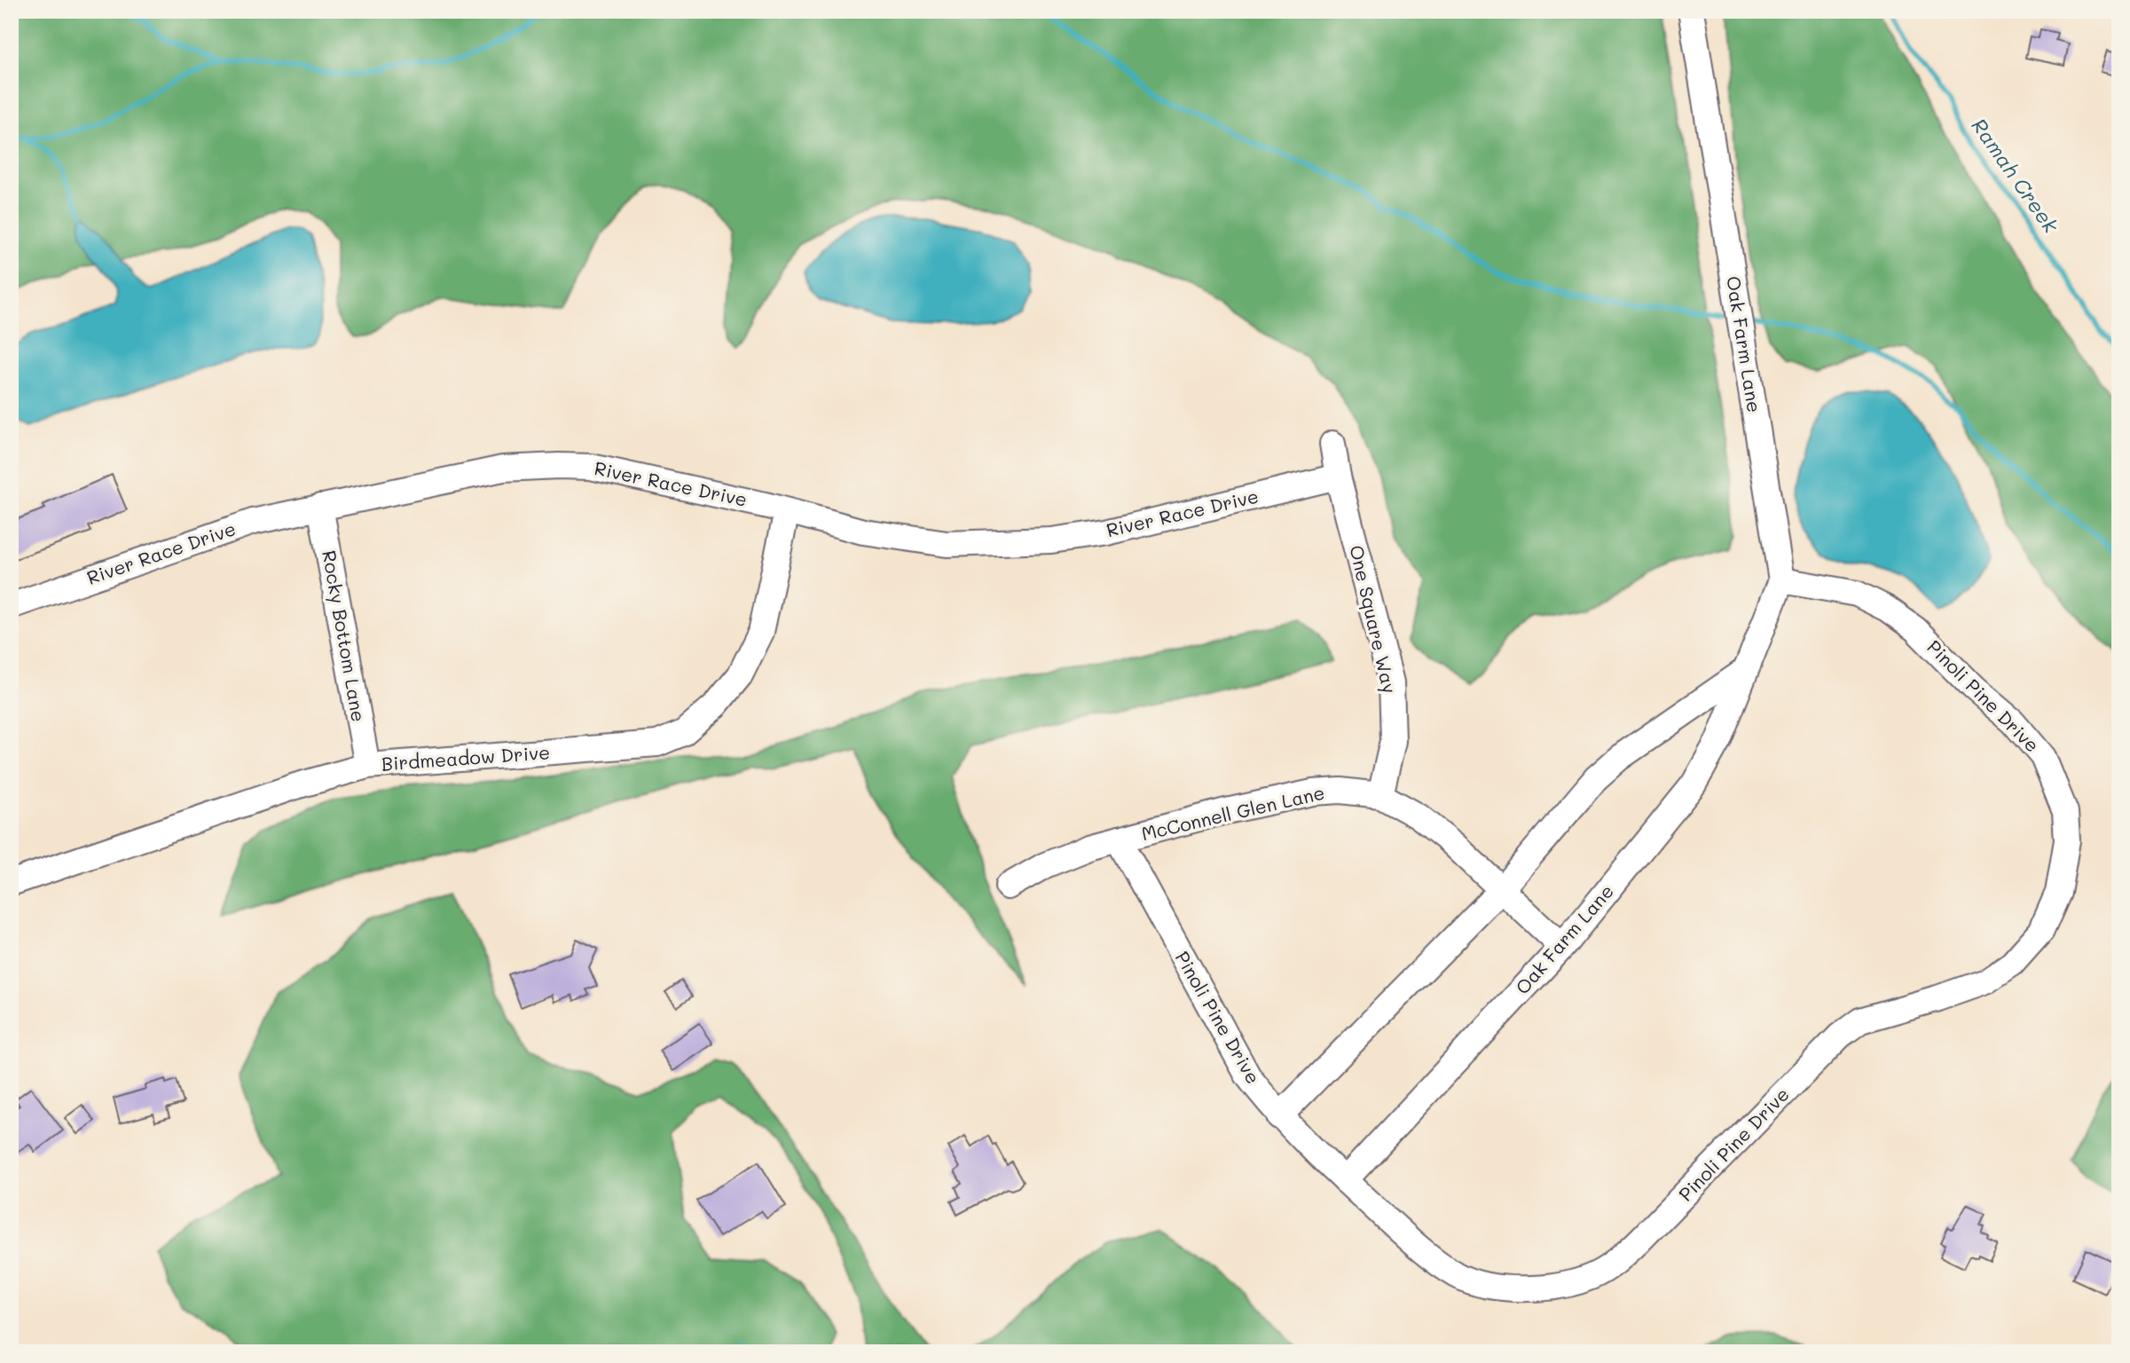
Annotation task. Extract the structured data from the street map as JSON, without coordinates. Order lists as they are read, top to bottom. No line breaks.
{"streets":{"street":["Oak Farm Lane","River Race Drive","One Square Way","Rocky Bottom Lane","Pinoli Pine Drive","Birdmeadow Drive","McConnell Glen Lane"]},"crossings":[["Oak Farm Lane","Pinoli Pine Drive"],["Oak Farm Lane","McConnell Glen Lane"],["River Race Drive","One Square Way"],["River Race Drive","Rocky Bottom Lane"],["River Race Drive","Birdmeadow Drive"],["One Square Way","McConnell Glen Lane"],["Rocky Bottom Lane","Birdmeadow Drive"],["Pinoli Pine Drive","McConnell Glen Lane"]],"water":["Ramah Creek"]}
